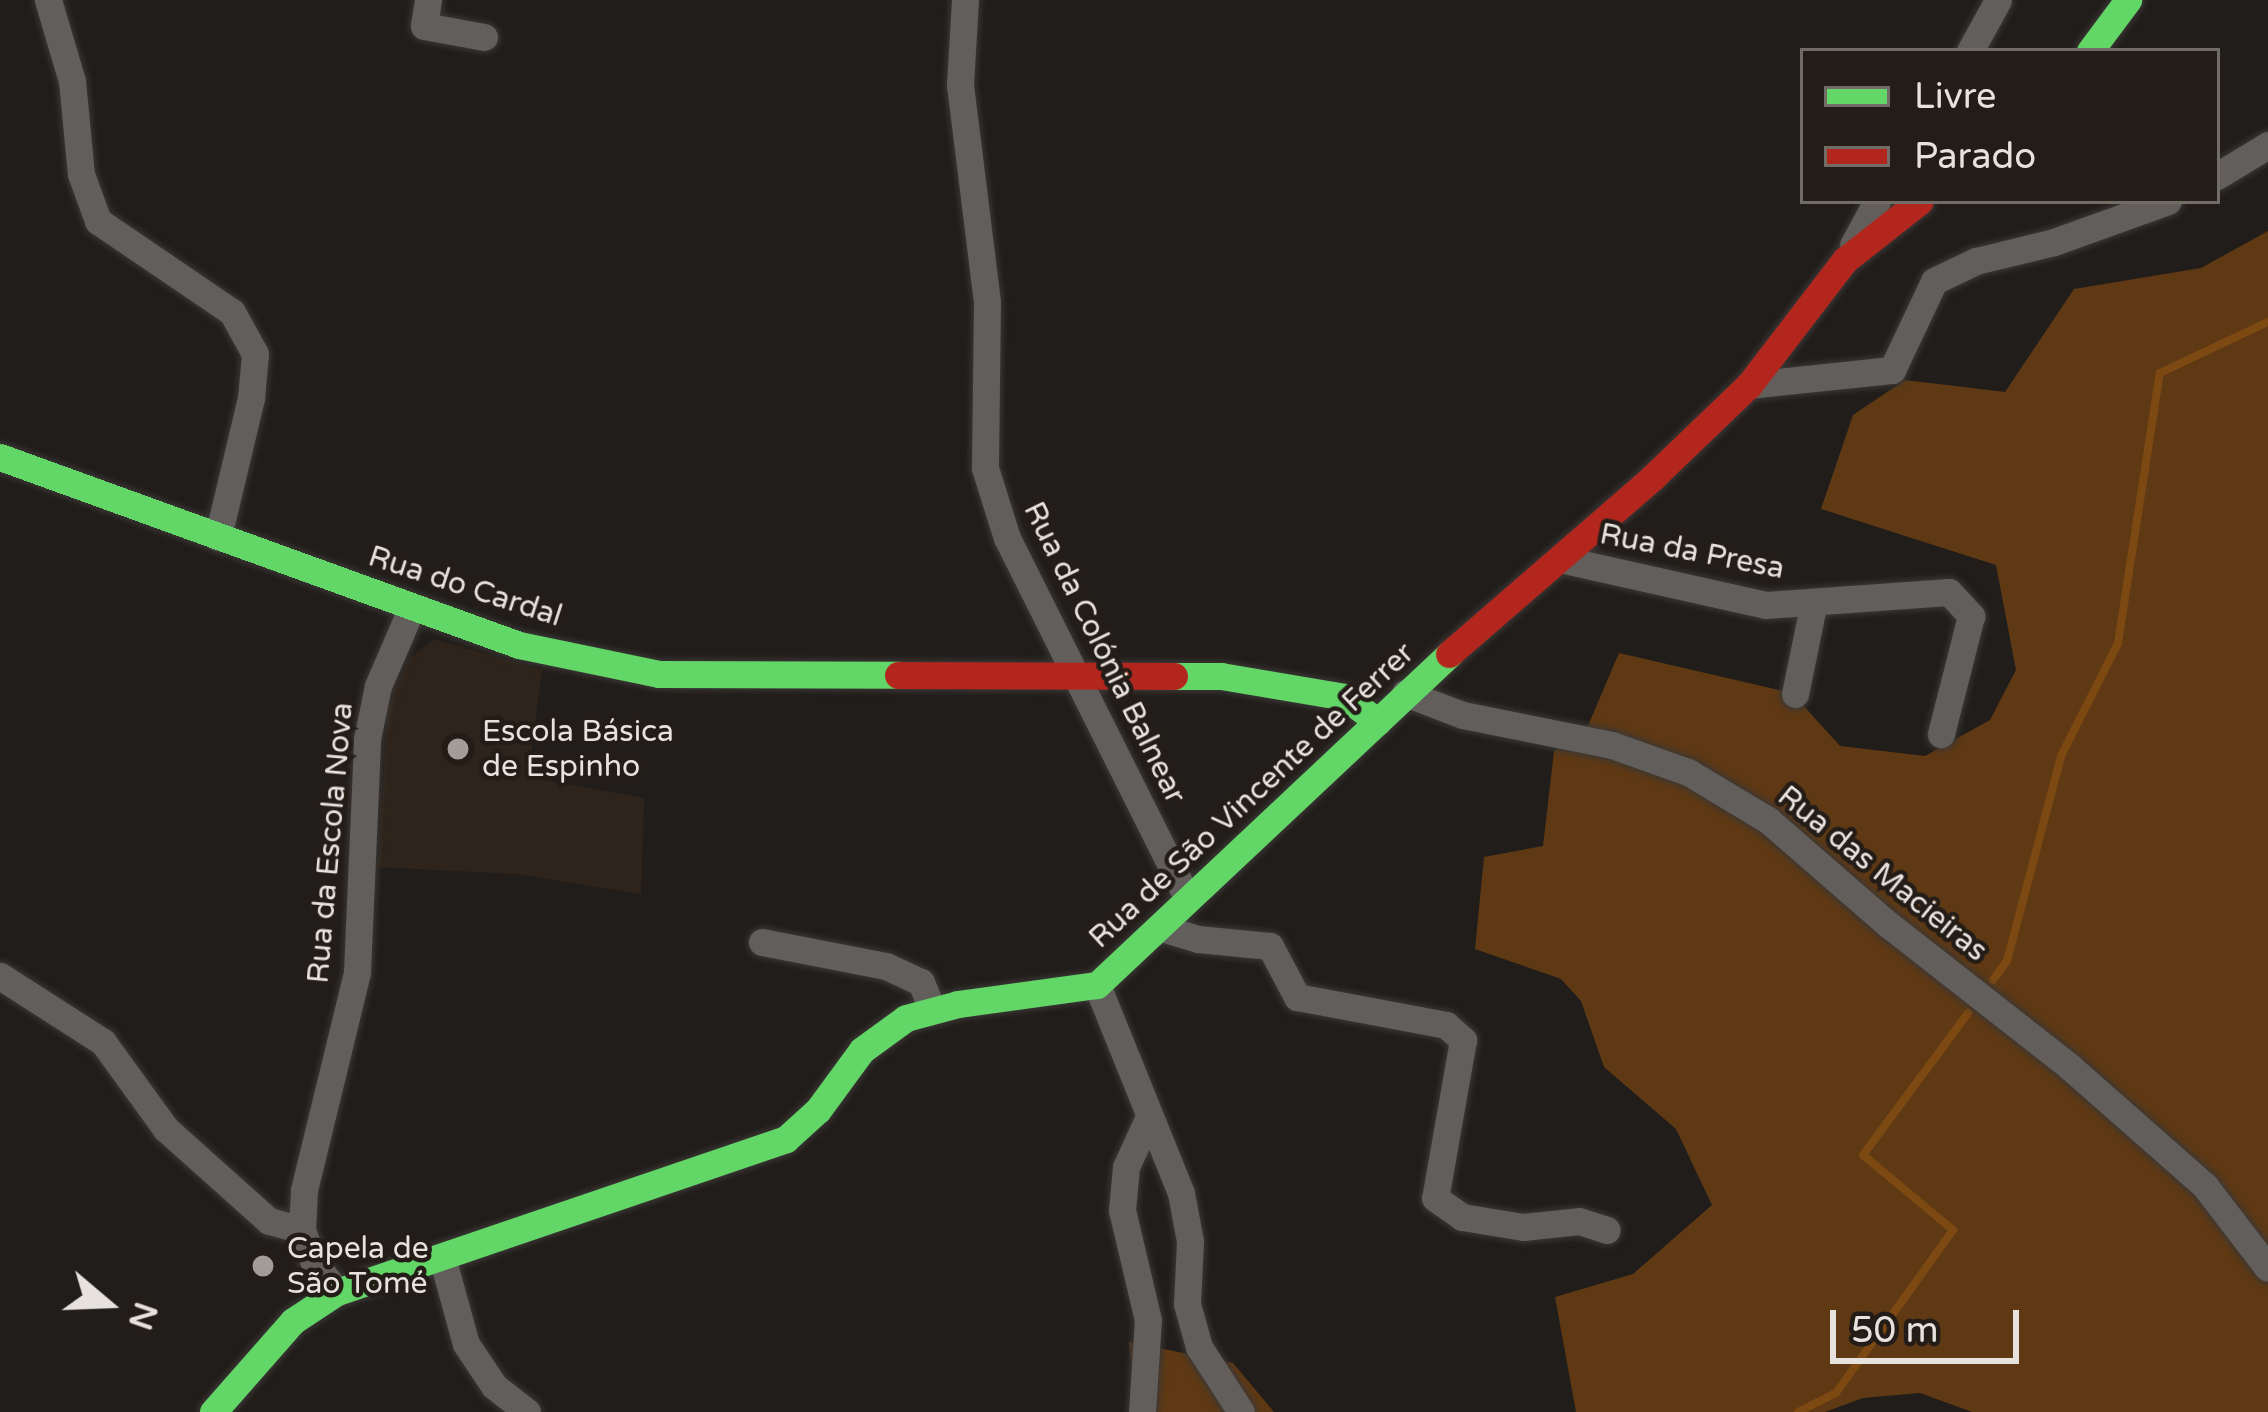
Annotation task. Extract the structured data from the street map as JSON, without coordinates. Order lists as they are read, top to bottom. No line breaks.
{"streets":{"street":["Rua da Presa","Rua do Cardal","Rua da Colónia Balnear","Rua de São Vincente de Ferrer","Rua da Escola Nova","Rua das Macieiras"]},"crossings":[["Rua da Presa","Rua de São Vincente de Ferrer"],["Rua do Cardal","Rua da Colónia Balnear"],["Rua do Cardal","Rua de São Vincente de Ferrer"],["Rua do Cardal","Rua da Escola Nova"],["Rua da Colónia Balnear","Rua de São Vincente de Ferrer"],["Rua de São Vincente de Ferrer","Rua das Macieiras"]],"places":["Escola Básica de Espinho","Capela de São Tomé"],"legend":["Livre","Parado"],"scale_bar":"50 m","north":"right"}
